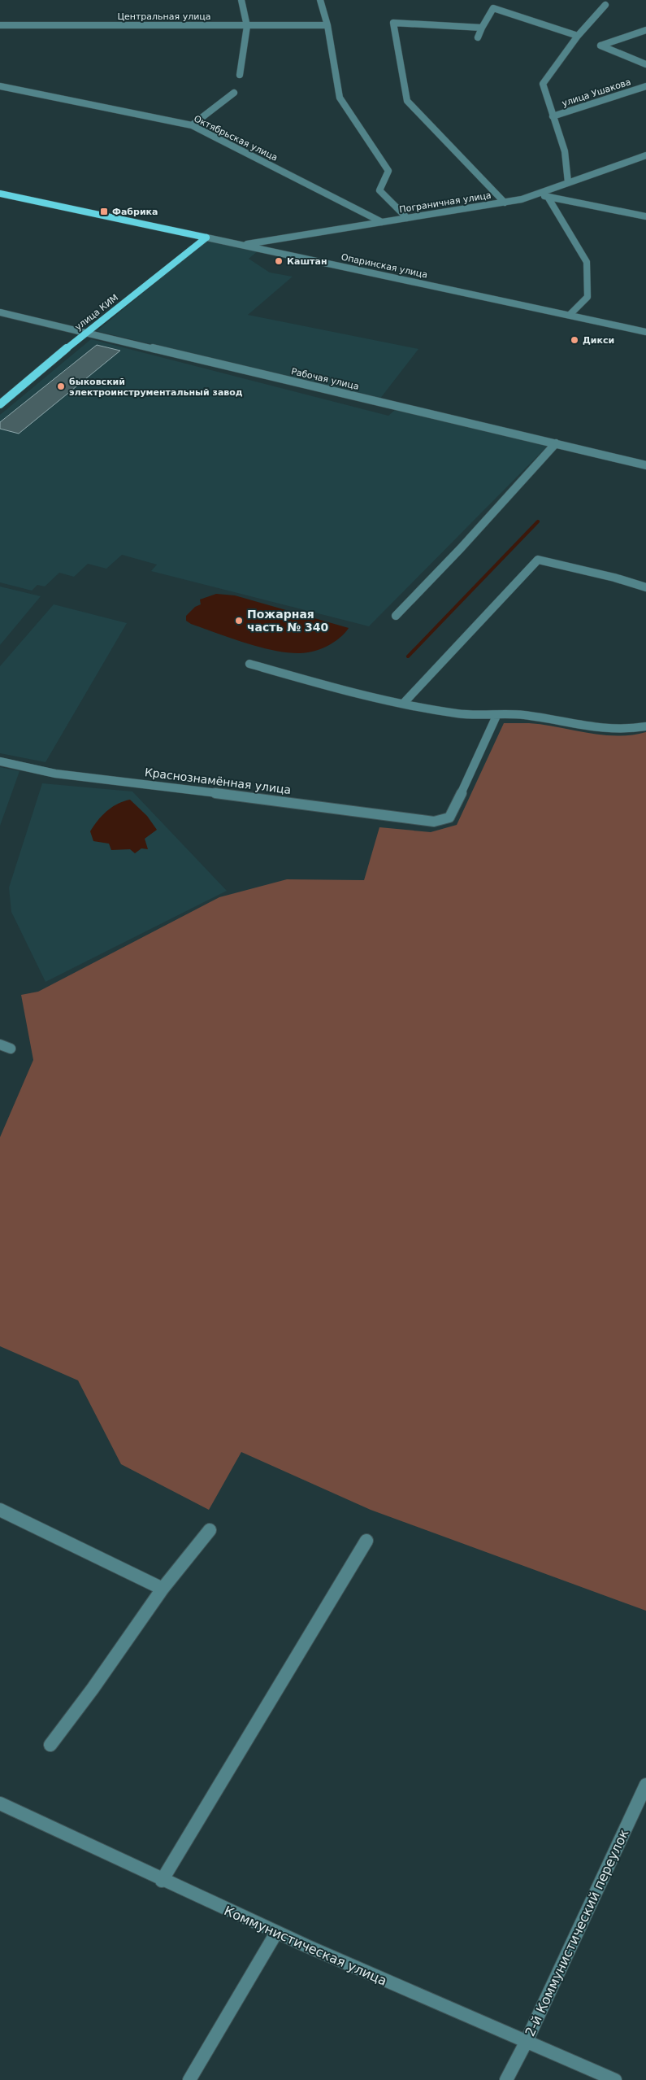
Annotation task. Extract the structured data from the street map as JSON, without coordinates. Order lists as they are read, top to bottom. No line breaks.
{"streets":{"main road":["Опаринская улица","улица КИМ"],"street":["Центральная улица","улица Ушакова","Октябрьская улица","Пограничная улица","Рабочая улица","Краснознамённая улица","2-й Коммунистический переулок","Коммунистическая улица"]},"crossings":[["Октябрьская улица","Пограничная улица"],["Пограничная улица","Опаринская улица"],["Опаринская улица","улица КИМ"],["улица КИМ","Рабочая улица"],["2-й Коммунистический переулок","Коммунистическая улица"]],"places":{"transit":["Фабрика"],"other":["Каштан","Дикси","быковский электроинструментальный завод","Пожарная часть № 340"]}}
